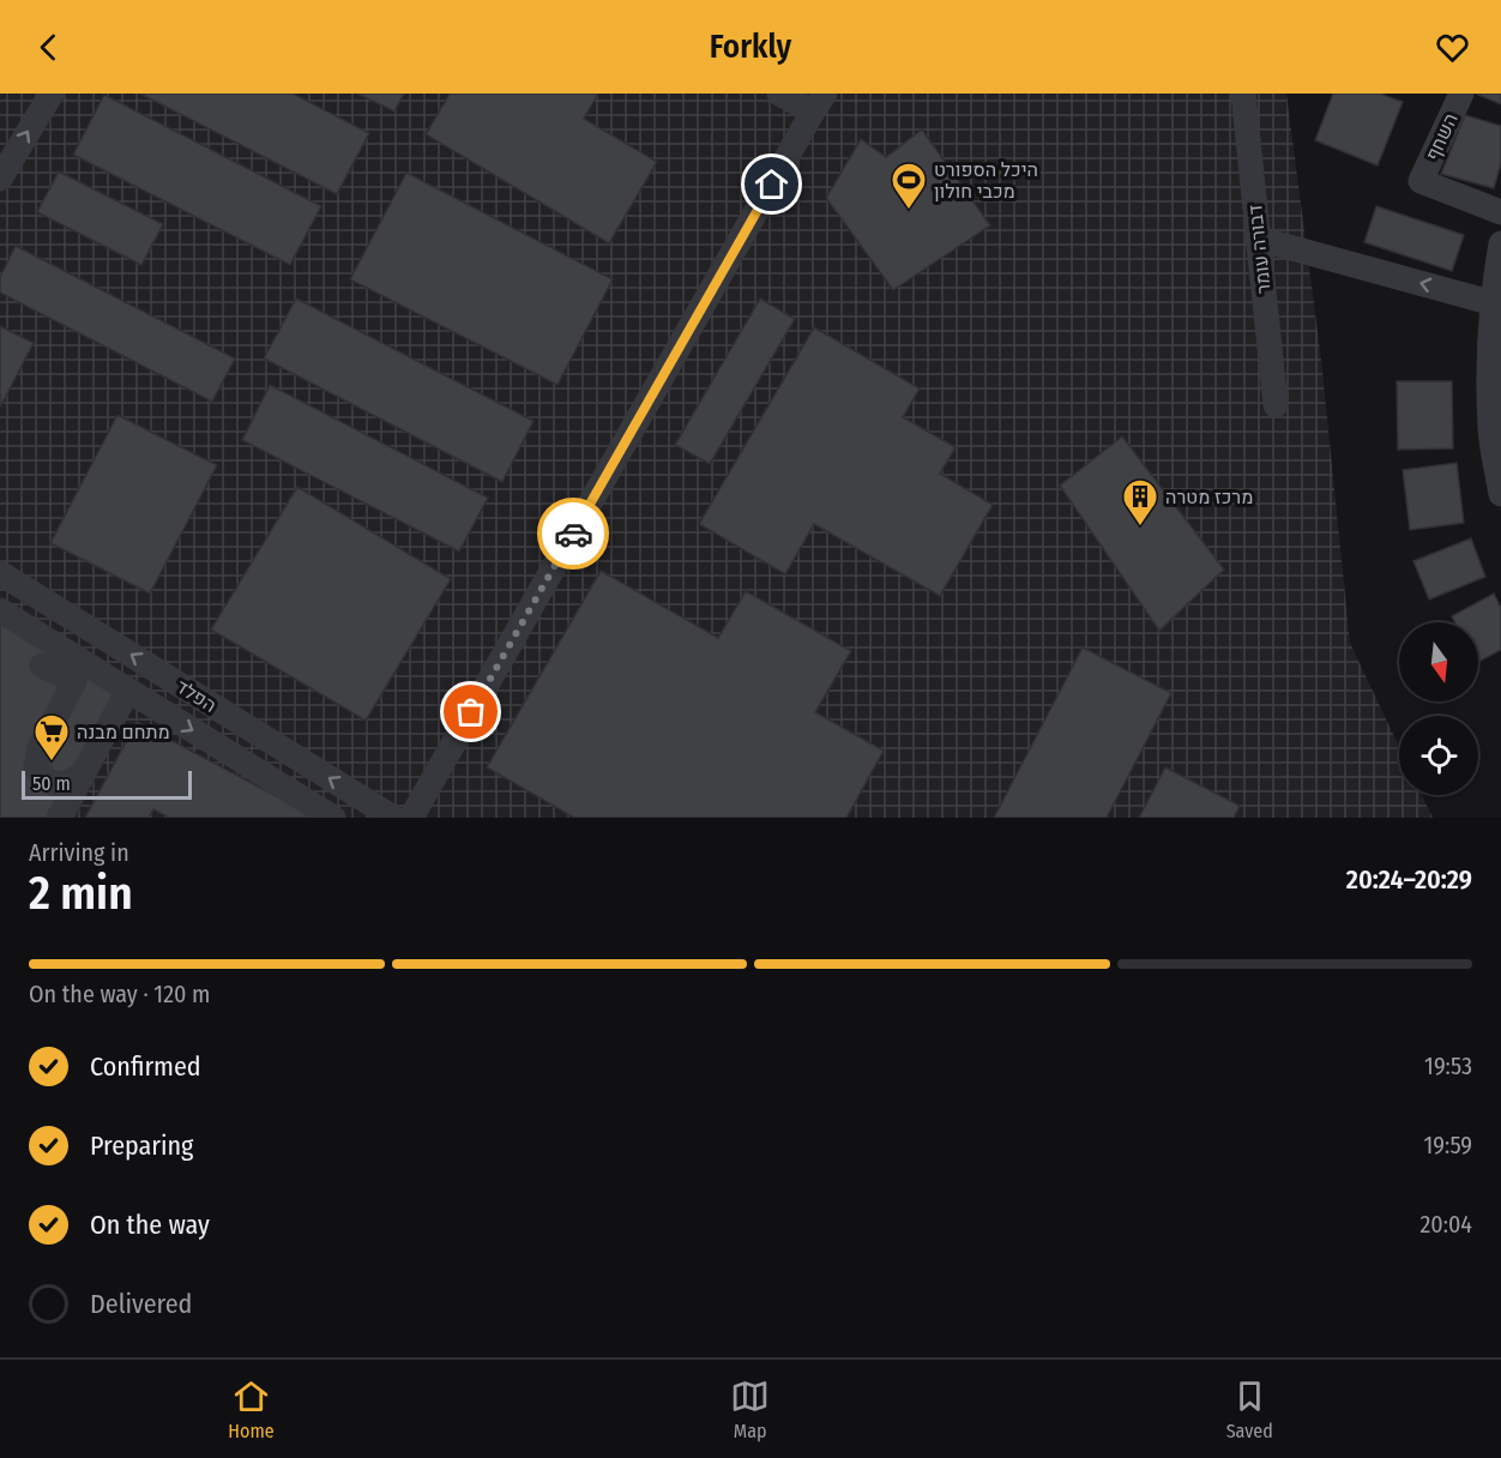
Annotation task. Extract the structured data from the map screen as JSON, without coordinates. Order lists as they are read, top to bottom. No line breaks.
{"streets":{"street":["השחף","דבורה עומר","הפלד"]},"places":{"sports":["היכל הספורט מכבי חולון"],"building":["מרכז מטרה"],"supermarket":["מתחם מבנה"]},"scale_bar":"50 m","north":"bottom","page":{"header":"Forkly","scale":"50 m","heading":["2 min","Arriving in","20:24–20:29"],"bar":"On the way · 120 m","list":[["Confirmed","19:53"],["Preparing","19:59"],["On the way","20:04"],"Delivered"],"tabs":["Home","Map","Saved"]}}
